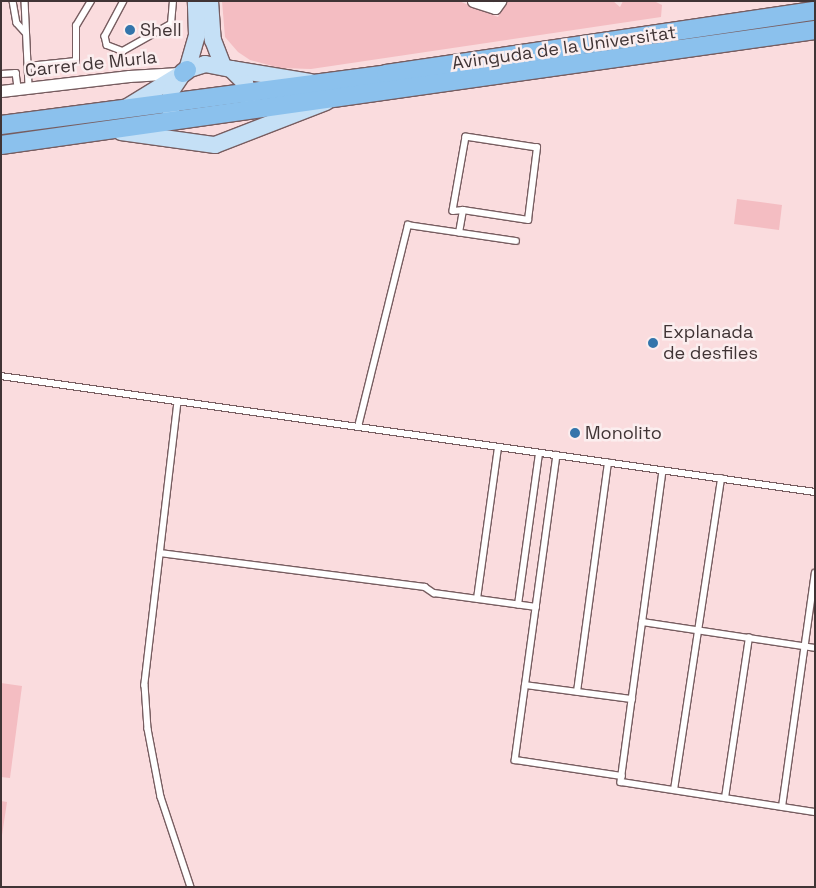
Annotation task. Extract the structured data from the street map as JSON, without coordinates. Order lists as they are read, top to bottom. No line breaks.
{"streets":{"main road":["Avinguda de la Universitat"],"street":["Carrer de Murla"]},"crossings":[["Avinguda de la Universitat","Carrer de Murla"]],"places":["Shell","Explanada de desfiles","Monolito"]}
